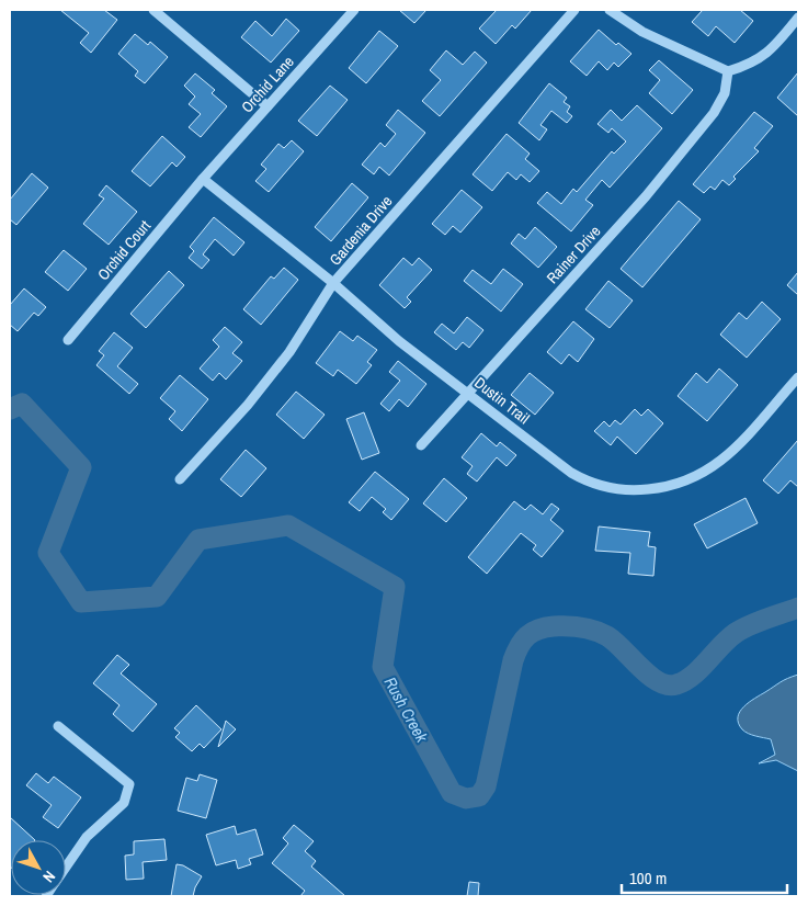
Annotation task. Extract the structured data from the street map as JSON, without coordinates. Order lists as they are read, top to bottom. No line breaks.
{"streets":{"street":["Orchid Lane","Gardenia Drive","Orchid Court","Rainer Drive","Dustin Trail"]},"crossings":[["Orchid Lane","Orchid Court"],["Orchid Lane","Dustin Trail"],["Gardenia Drive","Dustin Trail"],["Orchid Court","Dustin Trail"],["Rainer Drive","Dustin Trail"]],"water":["Rush Creek"],"scale_bar":"100 m","north":"bottom right"}
